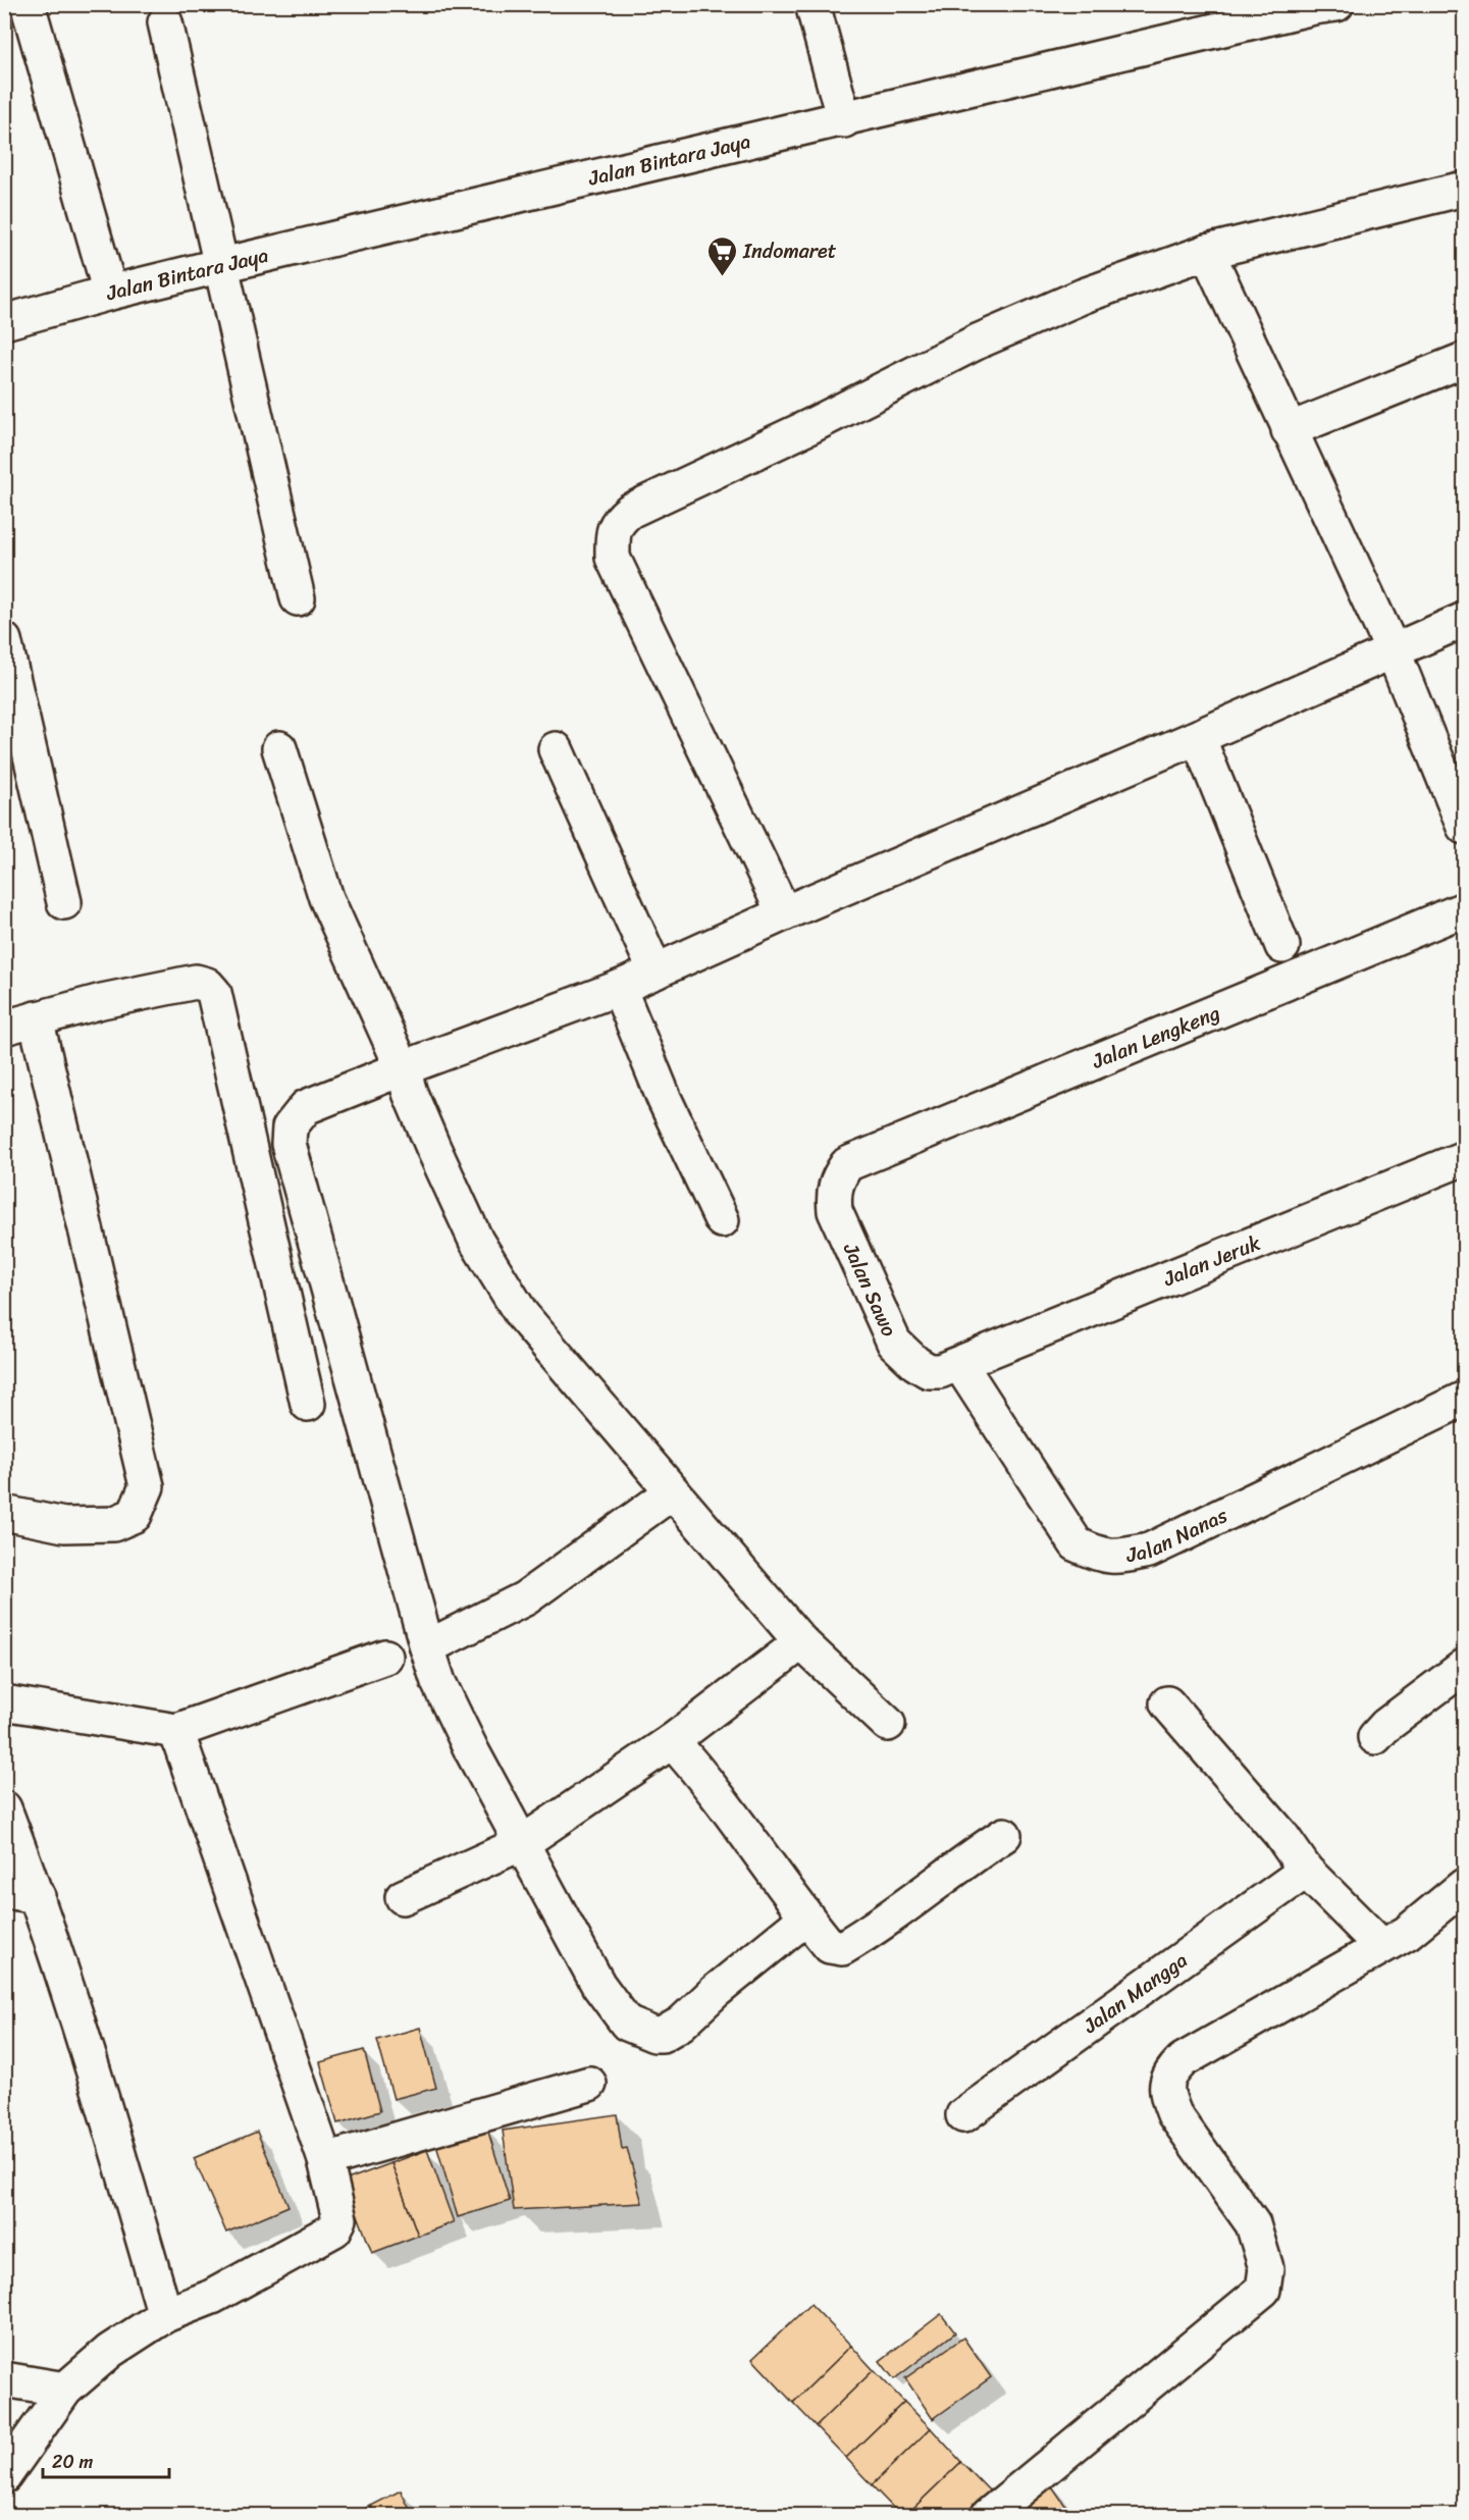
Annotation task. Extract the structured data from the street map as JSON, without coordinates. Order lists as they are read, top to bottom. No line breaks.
{"streets":{"street":["Jalan Bintara Jaya","Jalan Lengkeng","Jalan Jeruk","Jalan Sawo","Jalan Nanas","Jalan Mangga"]},"crossings":[["Jalan Lengkeng","Jalan Sawo"],["Jalan Jeruk","Jalan Sawo"],["Jalan Jeruk","Jalan Nanas"],["Jalan Sawo","Jalan Nanas"]],"places":{"supermarket":["Indomaret"]},"scale_bar":"20 m"}
